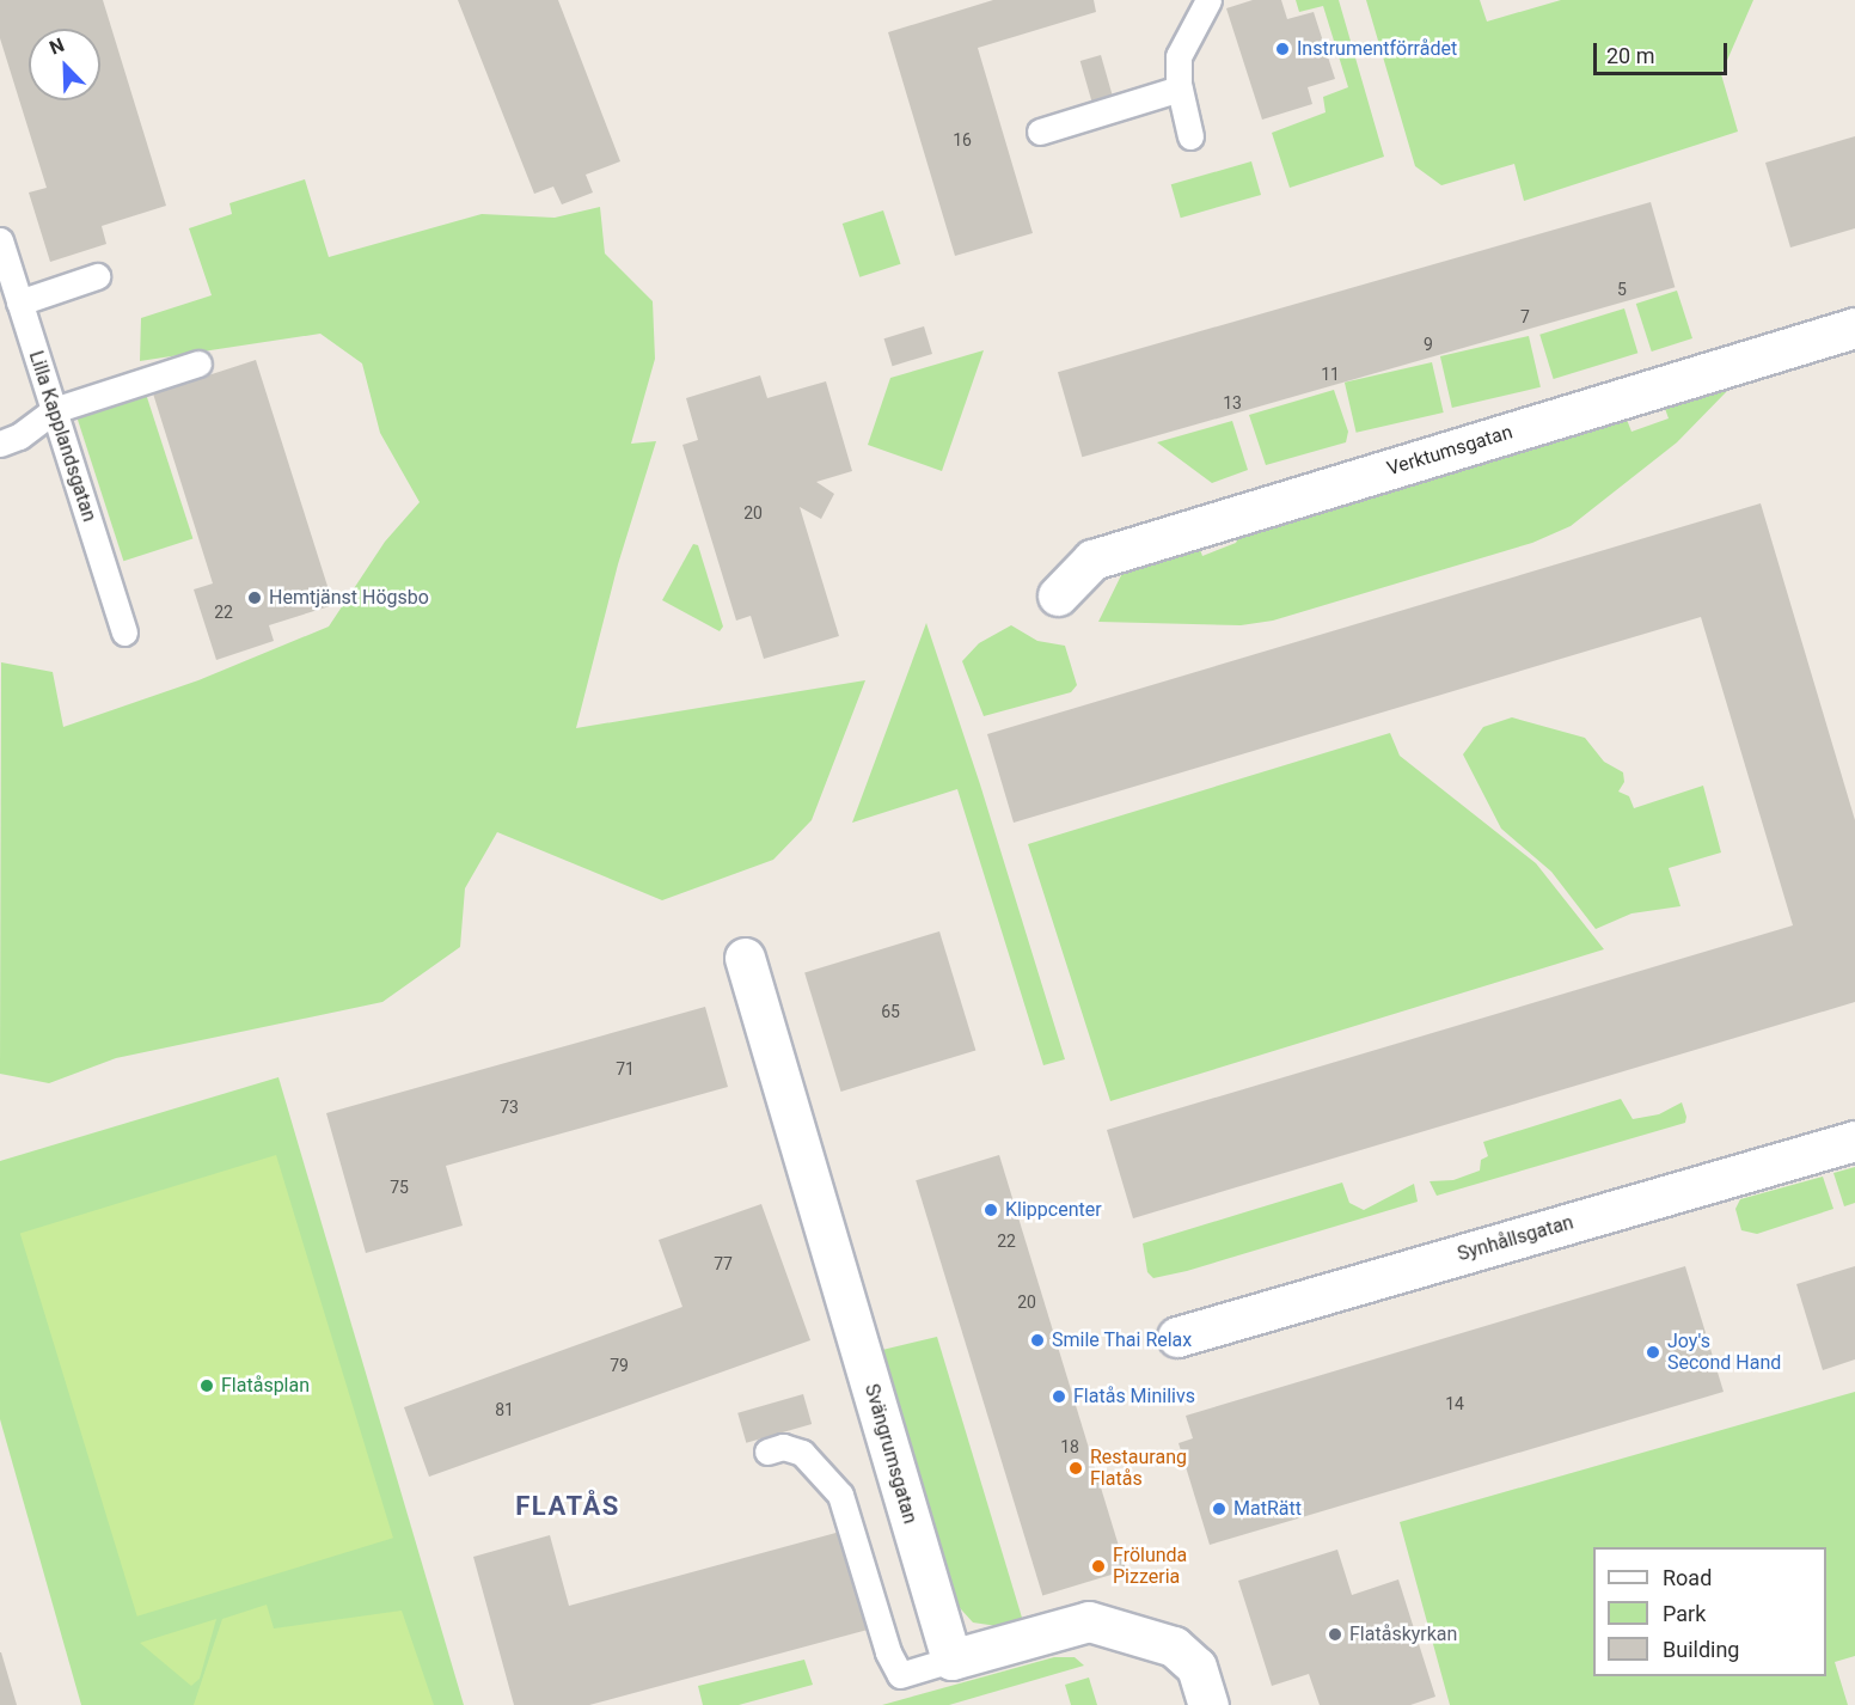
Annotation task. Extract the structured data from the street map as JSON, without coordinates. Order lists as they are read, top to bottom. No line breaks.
{"streets":{"street":["Verktumsgatan","Synhållsgatan","Svängrumsgatan"],"lane":["Lilla Kapplandsgatan"]},"districts":["FLATÅS"],"places":["Instrumentförrådet","Hemtjänst Högsbo","Klippcenter","Smile Thai Relax","Joy's Second Hand","Flatåsplan","Flatås Minilivs","Restaurang Flatås","MatRätt","Frölunda Pizzeria","Flatåskyrkan"],"house_numbers":["16","5","7","9","11","13","20","22","65","71","73","75","22","77","20","79","14","81","18"],"legend":["Road","Park","Building"],"scale_bar":"20 m","north":"top left"}
